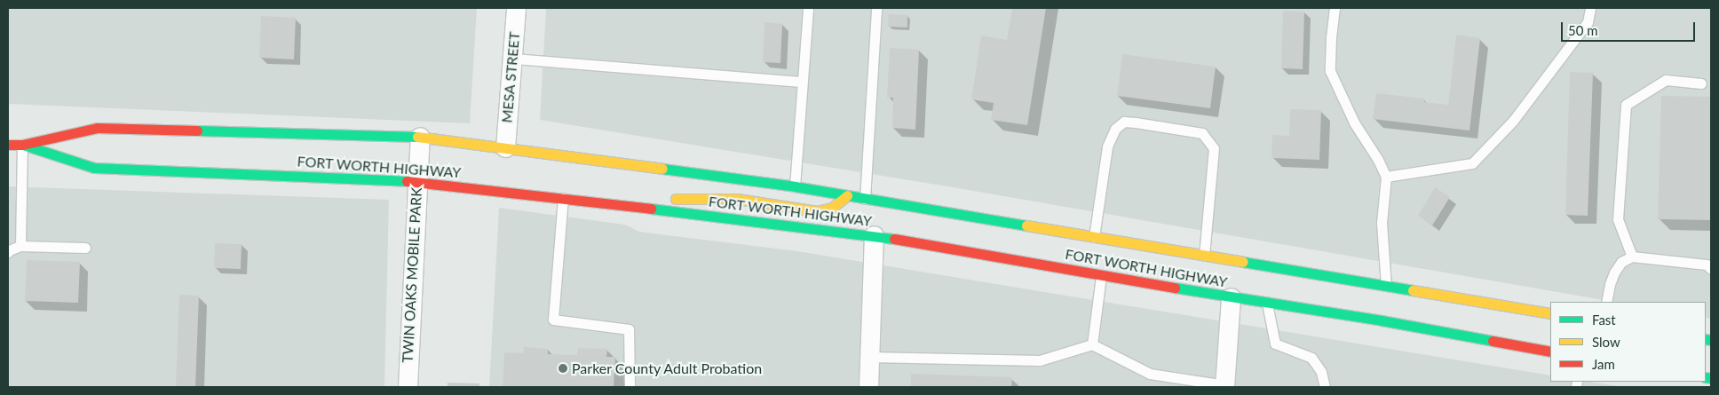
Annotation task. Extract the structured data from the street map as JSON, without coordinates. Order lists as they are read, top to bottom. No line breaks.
{"streets":{"main road":["FORT WORTH HIGHWAY"],"street":["MESA STREET","TWIN OAKS MOBILE PARK"]},"crossings":[["MESA STREET","FORT WORTH HIGHWAY"],["FORT WORTH HIGHWAY","TWIN OAKS MOBILE PARK"]],"places":["Parker County Adult Probation"],"legend":["Fast","Slow","Jam"],"scale_bar":"50 m"}
